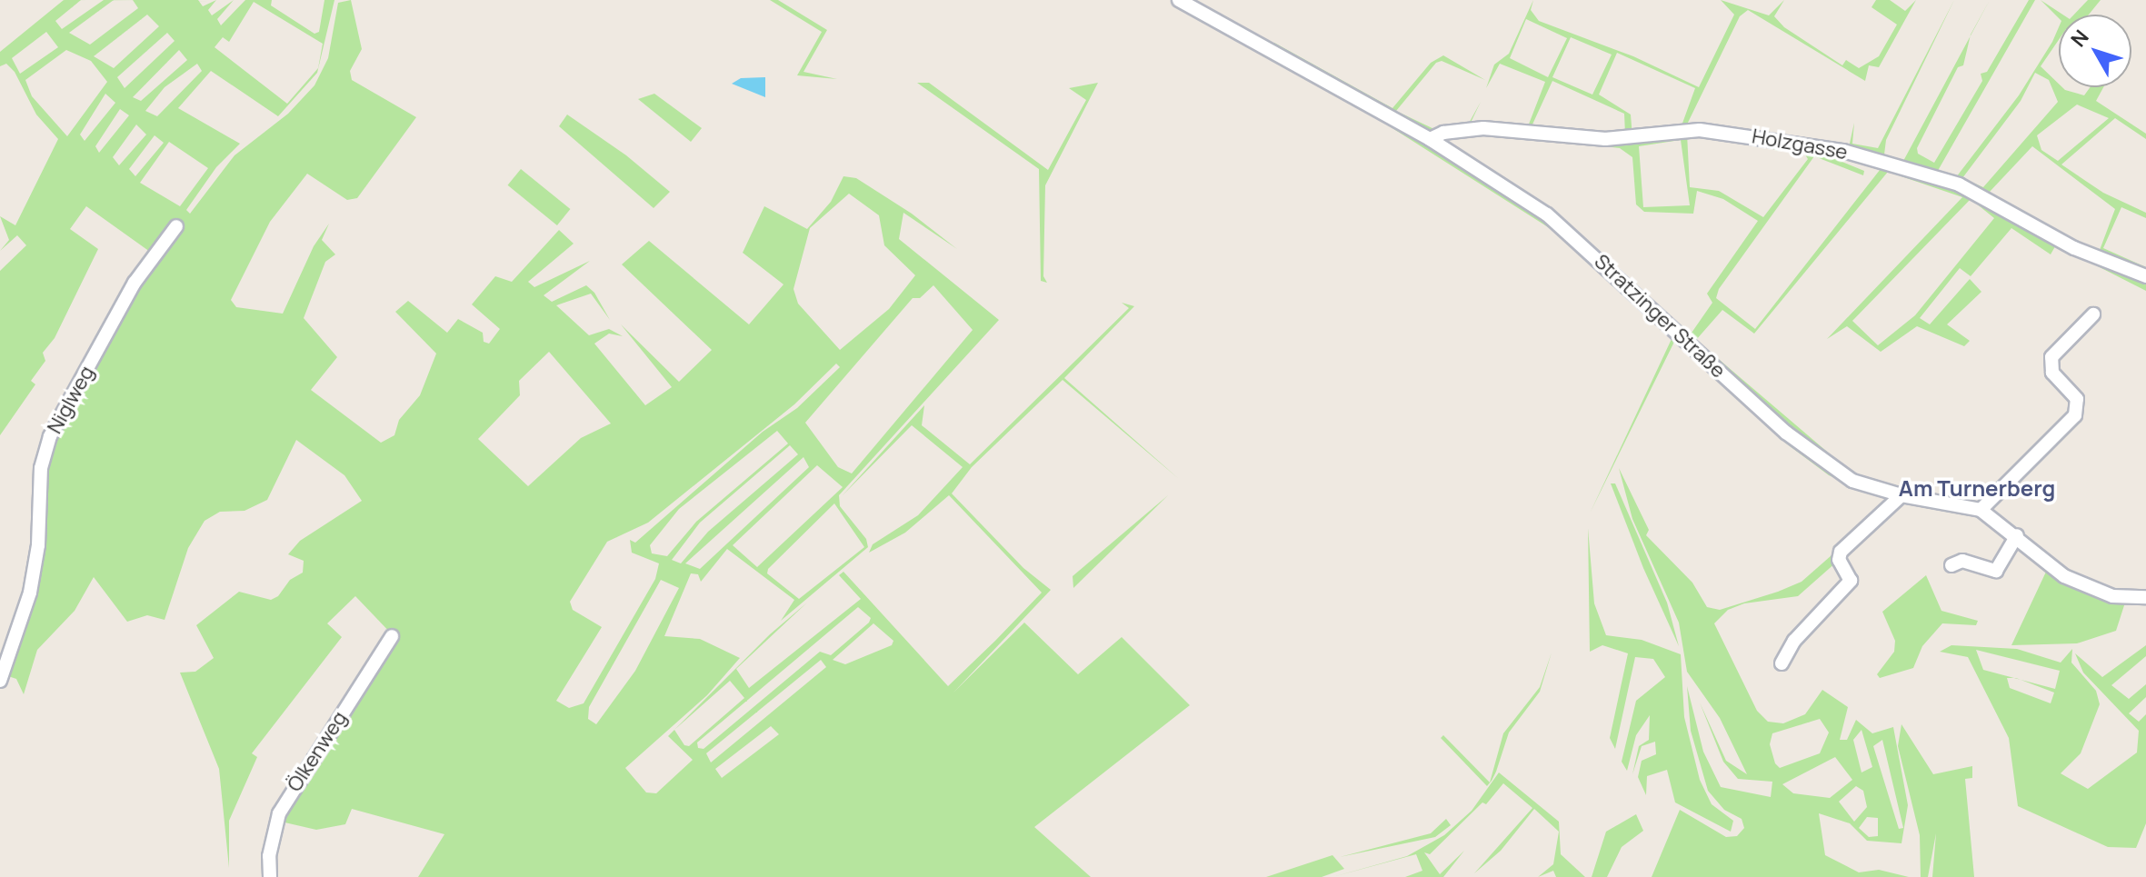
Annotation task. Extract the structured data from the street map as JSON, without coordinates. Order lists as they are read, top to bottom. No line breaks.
{"streets":{"street":["Holzgasse","Stratzinger Straße","Niglweg","Ölkenweg"]},"crossings":[["Holzgasse","Stratzinger Straße"]],"districts":["Am Turnerberg"],"north":"top left"}
